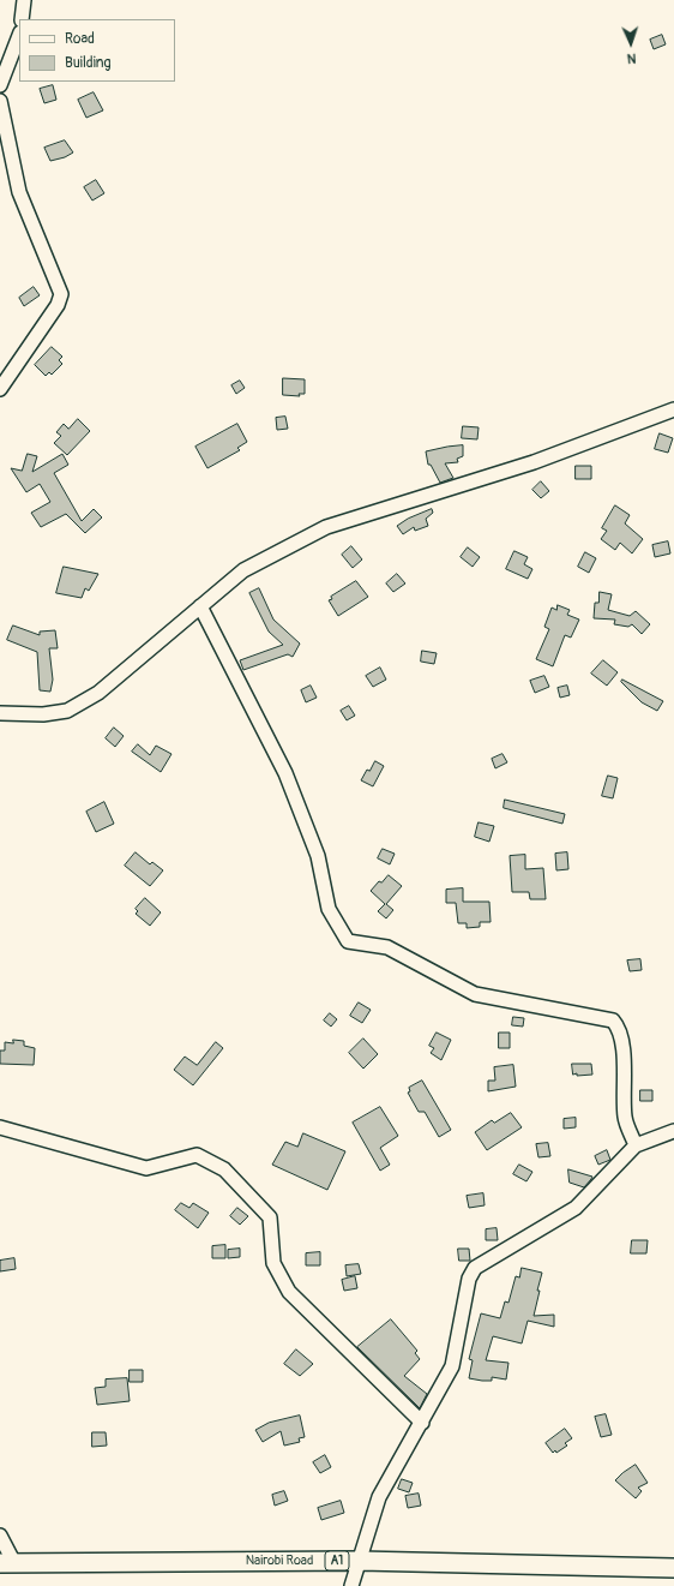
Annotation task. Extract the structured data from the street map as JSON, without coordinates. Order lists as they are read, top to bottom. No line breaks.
{"streets":{"highway":["Nairobi Road","A1"]},"legend":["Road","Building"],"north":"bottom"}
